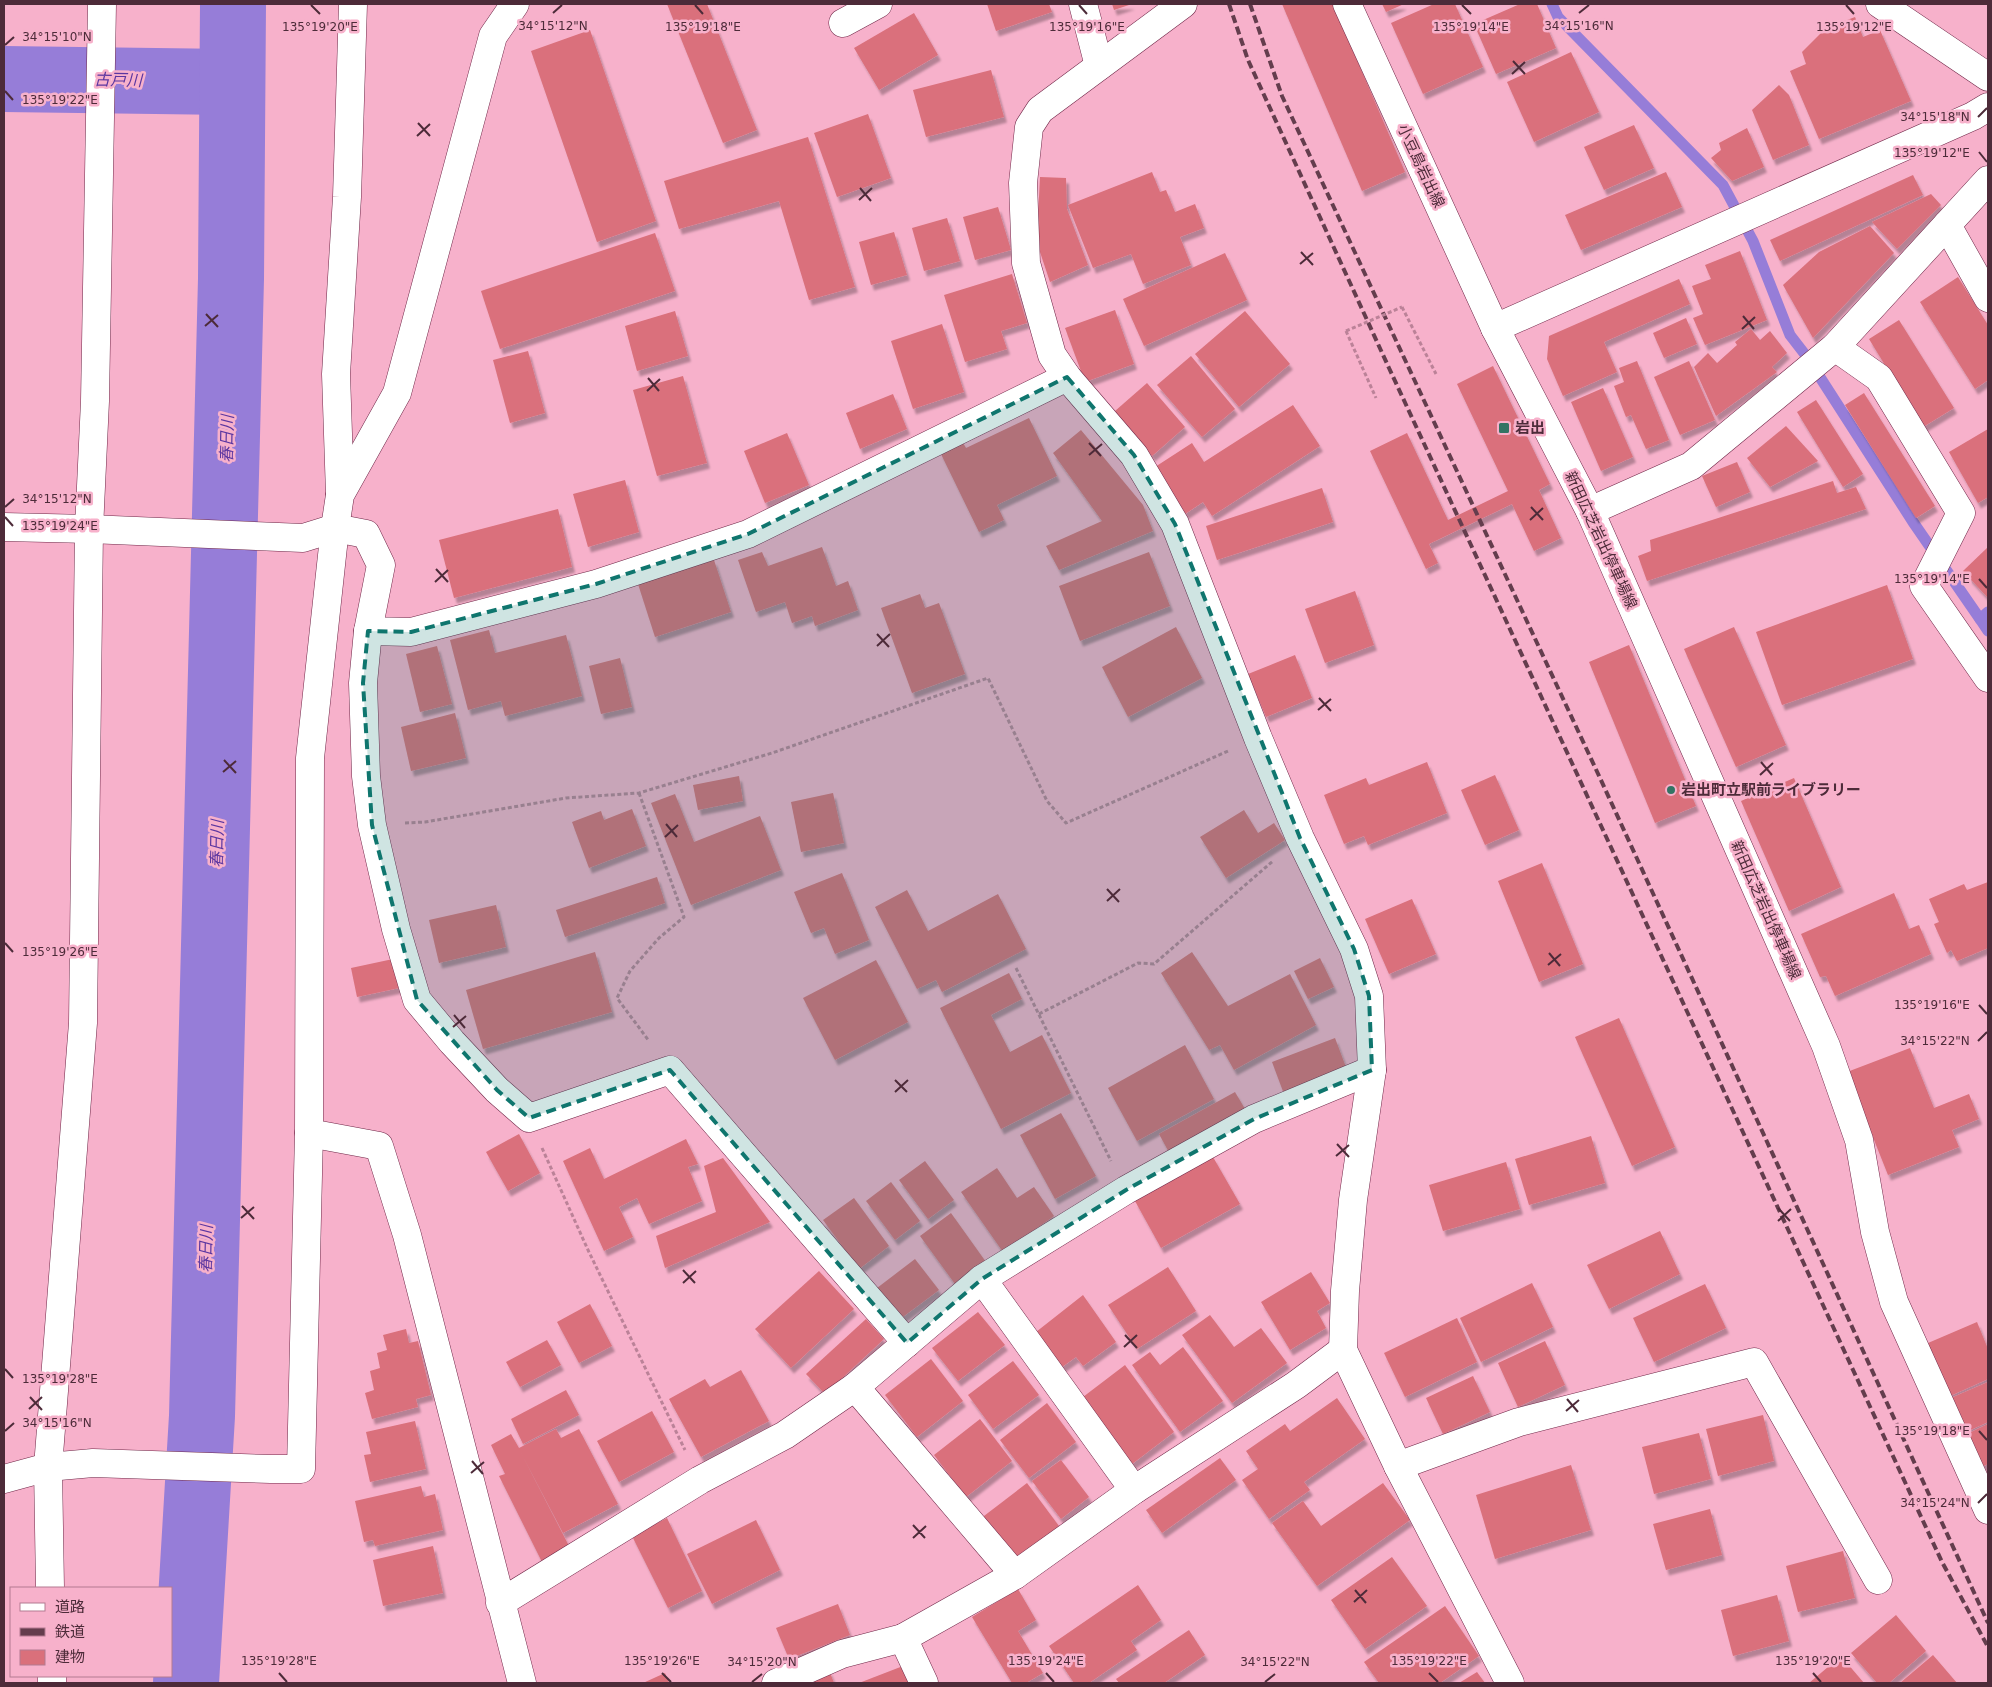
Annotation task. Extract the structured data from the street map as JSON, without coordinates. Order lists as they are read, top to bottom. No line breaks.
{"streets":{"street":["小豆島岩出線","新田広芝岩出停車場線"]},"crossings":[["小豆島岩出線","新田広芝岩出停車場線"]],"water":["古戸川","春日川"],"places":{"transit":["岩出"],"other":["岩出町立駅前ライブラリー"]},"legend":["道路","鉄道","建物"],"coordinates":["34°15'12\"N","34°15'16\"N","135°19'20\"E","135°19'18\"E","135°19'16\"E","135°19'14\"E","135°19'12\"E","34°15'10\"N","135°19'22\"E","34°15'18\"N","135°19'24\"E","135°19'26\"E","34°15'22\"N","135°19'28\"E","34°15'24\"N","34°15'20\"N"]}
